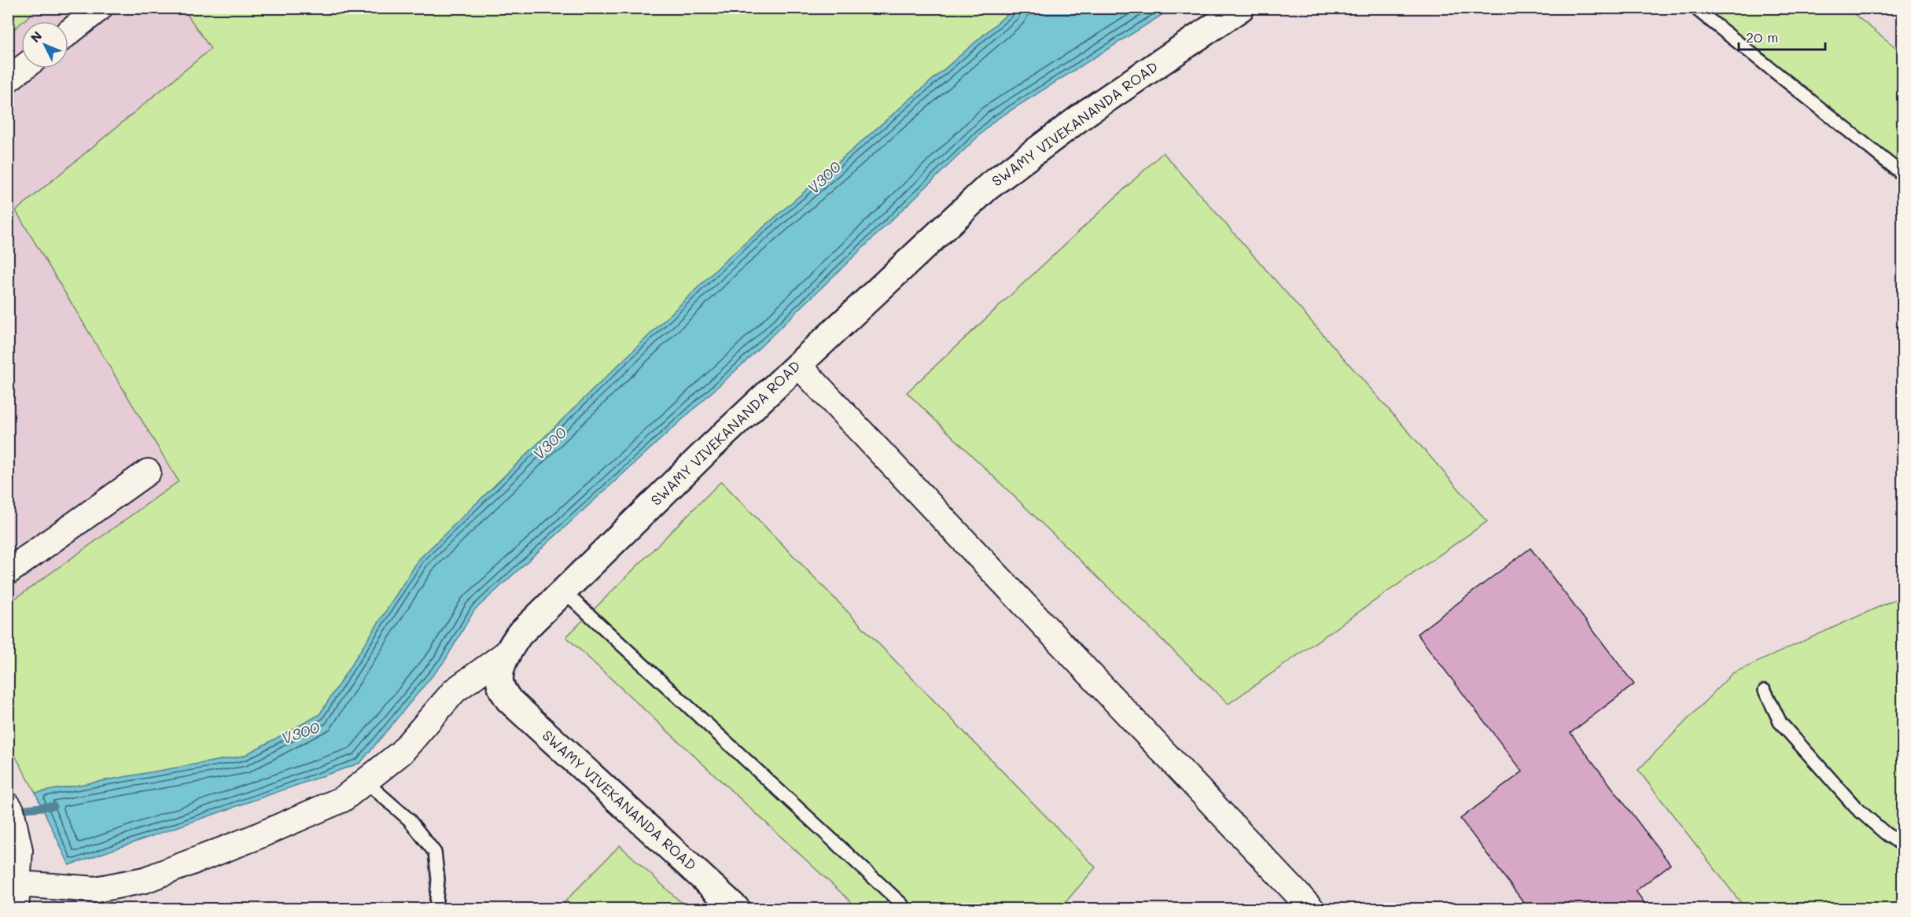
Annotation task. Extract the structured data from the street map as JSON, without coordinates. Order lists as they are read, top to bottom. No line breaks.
{"streets":{"street":["SWAMY VIVEKANANDA ROAD"]},"water":["V300"],"scale_bar":"20 m","north":"top left"}
